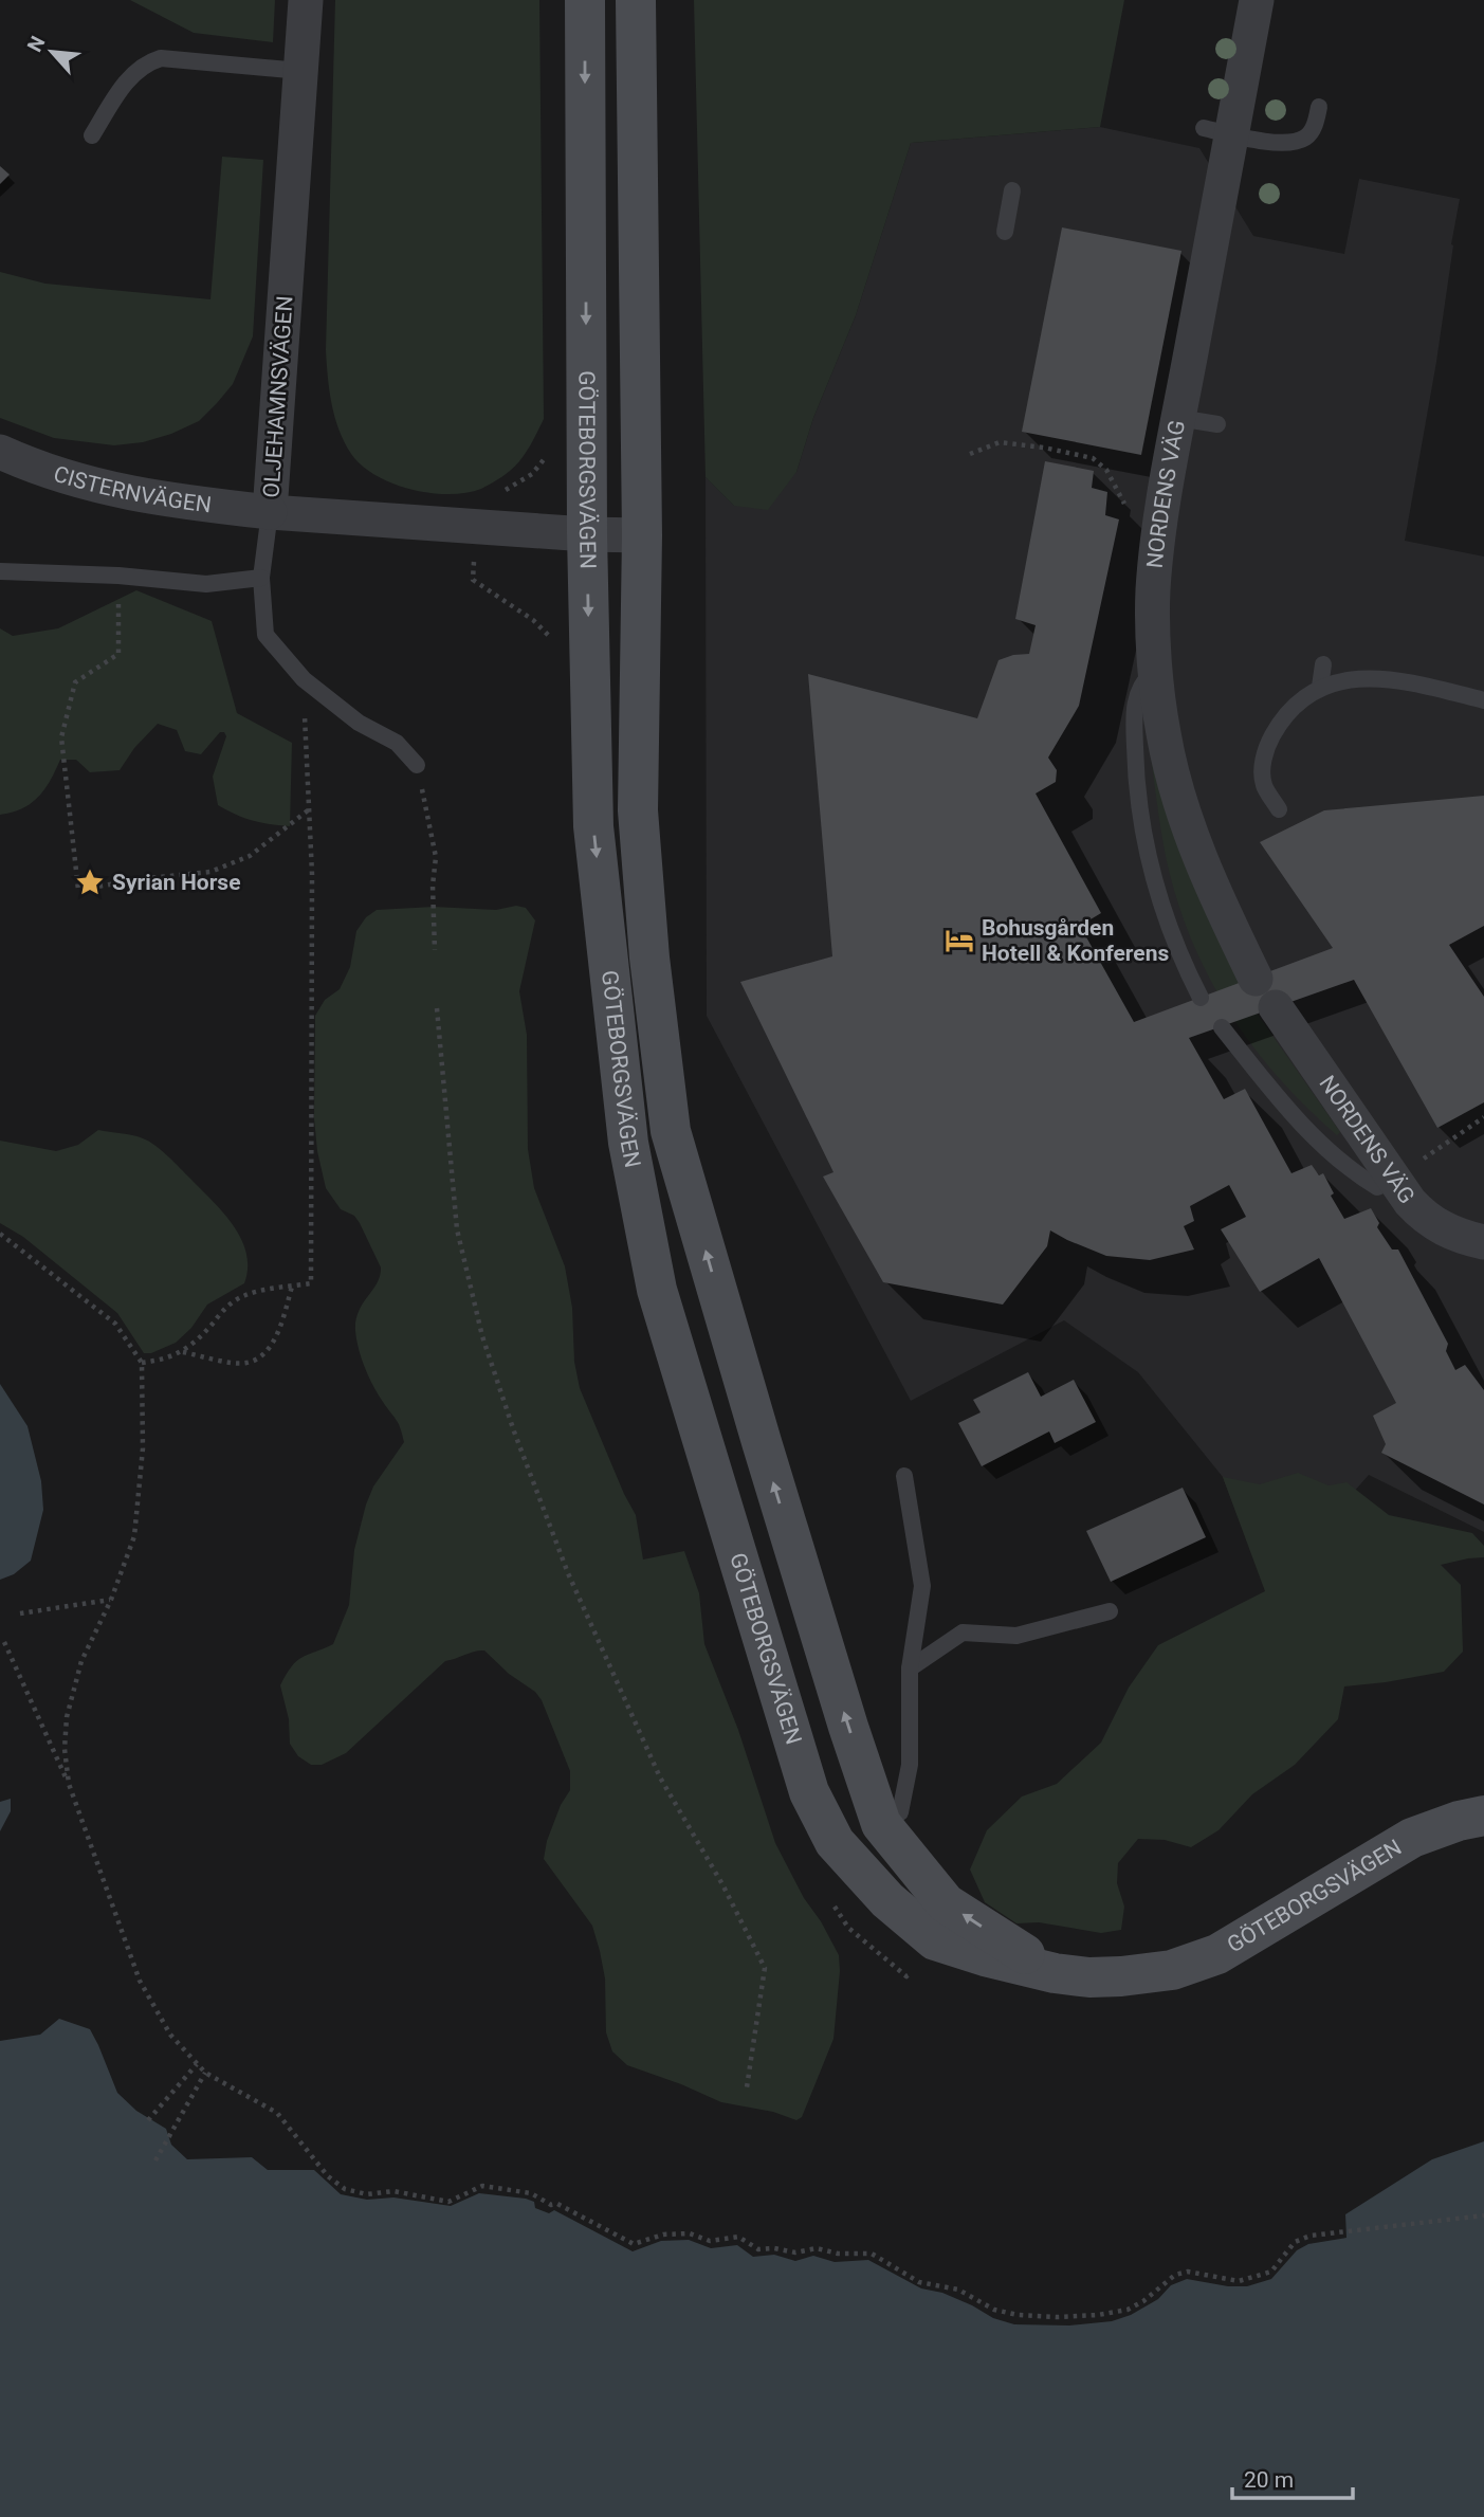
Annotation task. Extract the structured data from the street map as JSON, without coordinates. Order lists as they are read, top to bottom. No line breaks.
{"streets":{"main road":["GÖTEBORGSVÄGEN"],"street":["OLJEHAMNSVÄGEN","CISTERNVÄGEN","NORDENS VÄG"]},"crossings":[["OLJEHAMNSVÄGEN","GÖTEBORGSVÄGEN"],["OLJEHAMNSVÄGEN","CISTERNVÄGEN"]],"places":{"place":["Syrian Horse"],"hotel":["Bohusgården Hotell & Konferens"]},"scale_bar":"20 m","north":"top left"}
